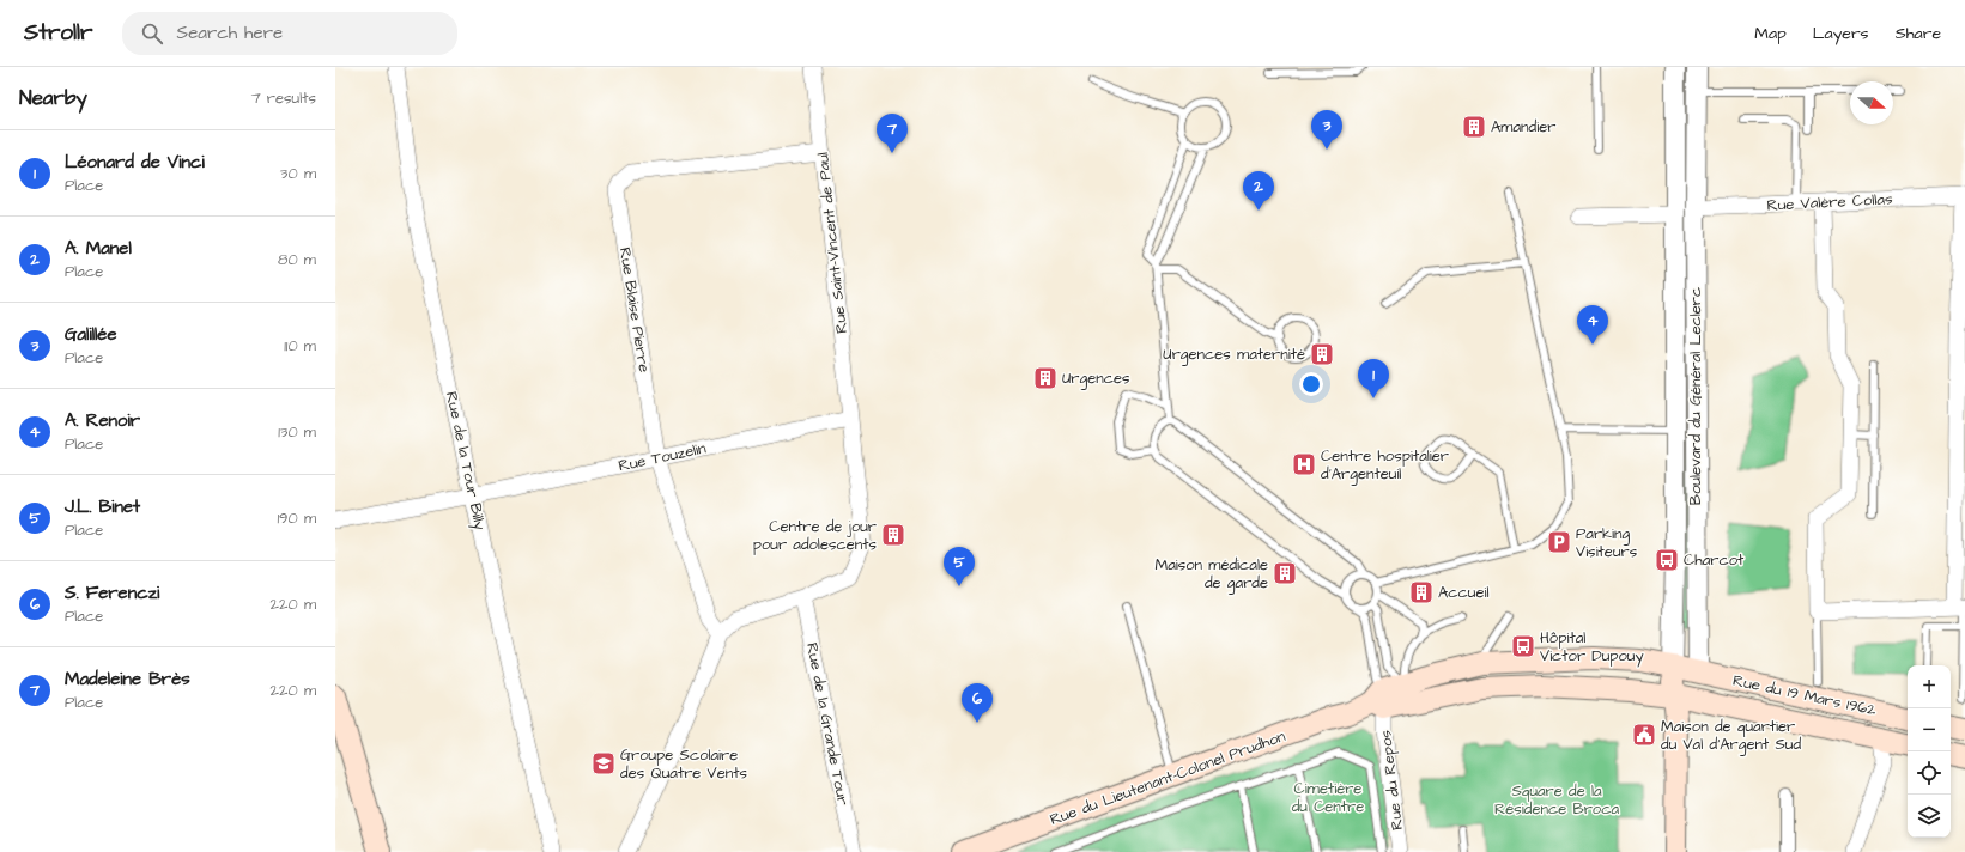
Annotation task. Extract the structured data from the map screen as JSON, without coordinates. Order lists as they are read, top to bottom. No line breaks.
{"streets":{"main road":["Boulevard du Général Leclerc","Rue du 19 Mars 1962","Rue du Lieutenant-Colonel Prudhon"],"street":["Rue Valère Collas","Rue Saint-Vincent de Paul","Rue Blaise Pierre","Rue Touzelin","Rue de la Tour Billy","Rue de la Grande Tour","Rue du Repos"]},"crossings":[["Rue Valère Collas","Boulevard du Général Leclerc"],["Rue Saint-Vincent de Paul","Rue Blaise Pierre"],["Rue Saint-Vincent de Paul","Rue Touzelin"],["Rue Saint-Vincent de Paul","Rue de la Grande Tour"],["Rue Blaise Pierre","Rue Touzelin"],["Boulevard du Général Leclerc","Rue du 19 Mars 1962"],["Boulevard du Général Leclerc","Rue du Lieutenant-Colonel Prudhon"],["Rue Touzelin","Rue de la Tour Billy"],["Rue du 19 Mars 1962","Rue du Lieutenant-Colonel Prudhon"],["Rue du Lieutenant-Colonel Prudhon","Rue du Repos"]],"parks":["Cimetière du Centre","Square de la Résidence Broca"],"places":{"building":["Amandier","Urgences maternité","Urgences","Centre de jour pour adolescents","Maison médicale de garde","Accueil"],"hospital":["Centre hospitalier d'Argenteuil"],"parking":["Parking Visiteurs"],"bus stop":["Charcot","Hôpital Victor Dupouy"],"public building":["Maison de quartier du Val d'Argent Sud"],"school or university":["Groupe Scolaire des Quatre Vents"]},"north":"right","page":{"header":"Strollr","search":"Search here","nav":["Map","Layers","Share"],"heading":["Nearby","7 results"],"pins":["3","7","2","4","1","5","6"],"list":[{"mark":"1","name":"Léonard de Vinci","note":"Place","value":"30 m"},{"mark":"2","name":"A. Manel","note":"Place","value":"80 m"},{"mark":"3","name":"Galillée","note":"Place","value":"110 m"},{"mark":"4","name":"A. Renoir","note":"Place","value":"130 m"},{"mark":"5","name":"J.L. Binet","note":"Place","value":"190 m"},{"mark":"6","name":"S. Ferenczi","note":"Place","value":"220 m"},{"mark":"7","name":"Madeleine Brès","note":"Place","value":"220 m"}],"map_buttons":["+","−"]}}
